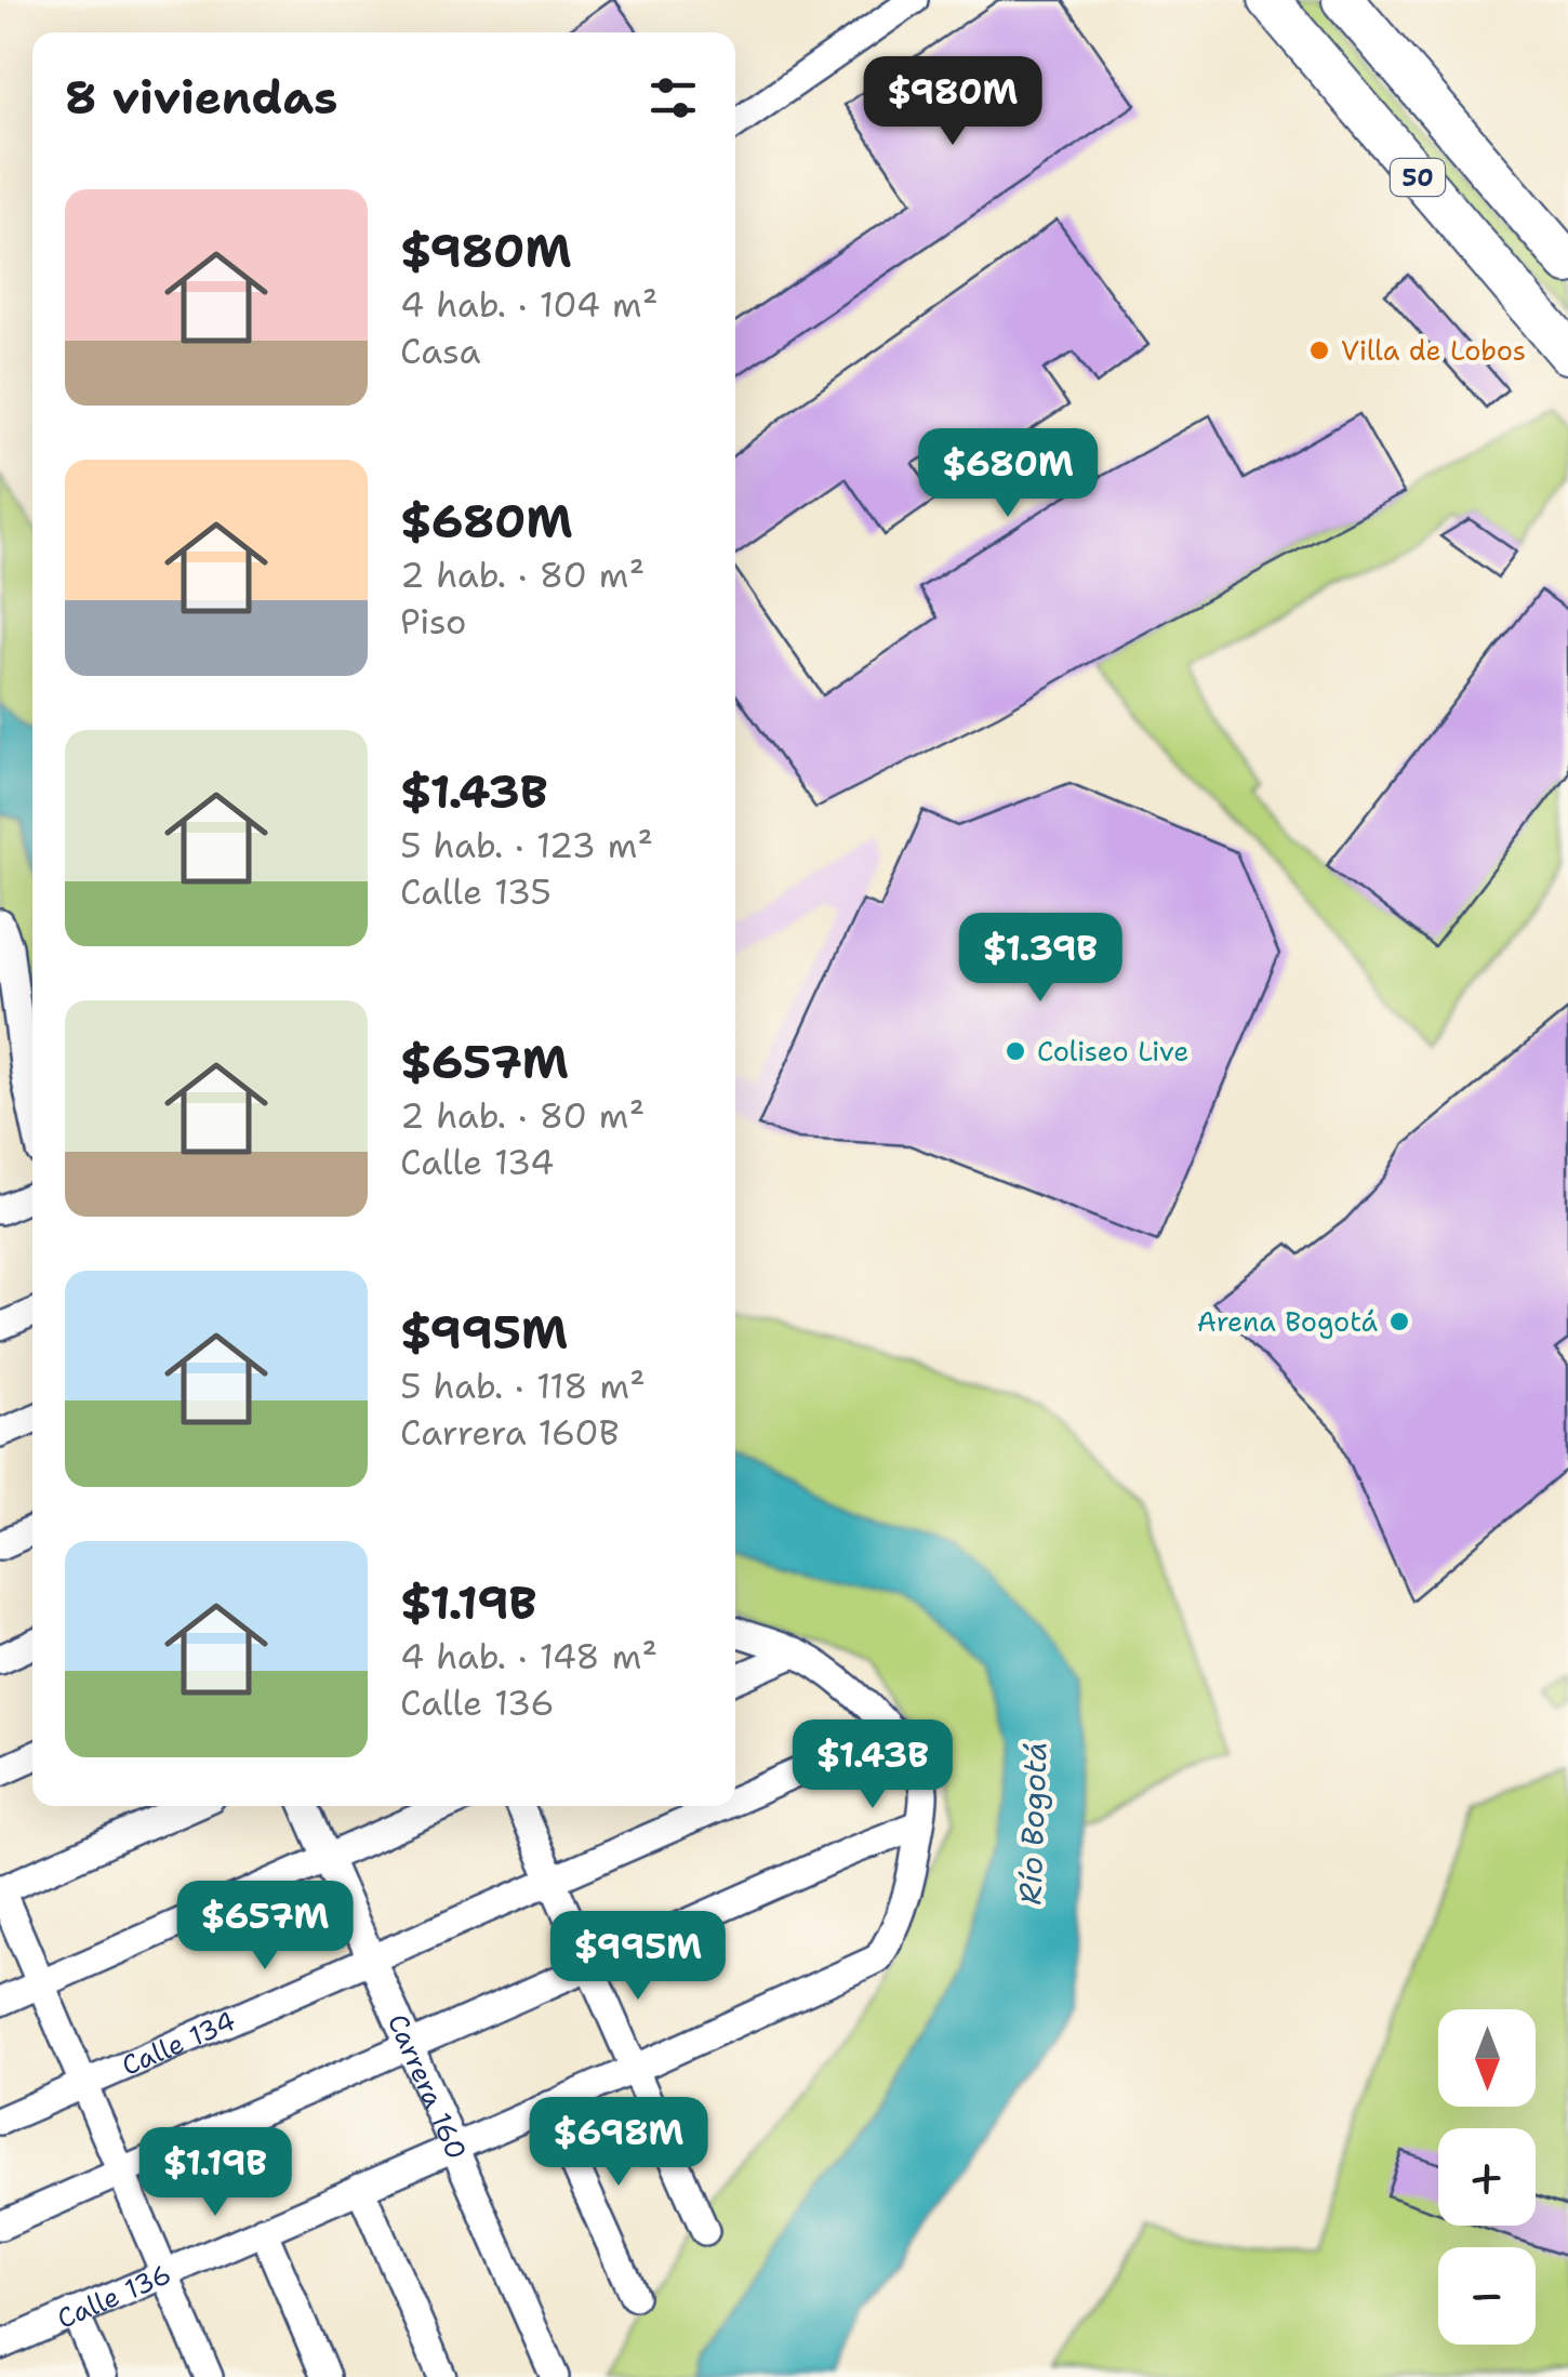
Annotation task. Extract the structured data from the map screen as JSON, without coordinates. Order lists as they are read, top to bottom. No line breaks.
{"streets":{"highway":["50"],"street":["Calle 134","Carrera 160","Calle 136"]},"crossings":[["Calle 134","Carrera 160"],["Carrera 160","Calle 136"]],"water":["Río Bogotá"],"places":["Villa de Lobos","Coliseo Live","Arena Bogotá"],"north":"bottom","page":{"heading":"8 viviendas","price":["$980M","$680M","$1.39B","$1.43B","$657M","$995M","$698M","$1.19B"],"list":[{"name":"$980M","note":"4 hab. · 104 m² · Casa"},{"name":"$680M","note":"2 hab. · 80 m² · Piso"},{"name":"$1.43B","note":"5 hab. · 123 m² · Calle 135"},{"name":"$657M","note":"2 hab. · 80 m² · Calle 134"},{"name":"$995M","note":"5 hab. · 118 m² · Carrera 160B"},{"name":"$1.19B","note":"4 hab. · 148 m² · Calle 136"}],"map_buttons":["+","−"]}}
